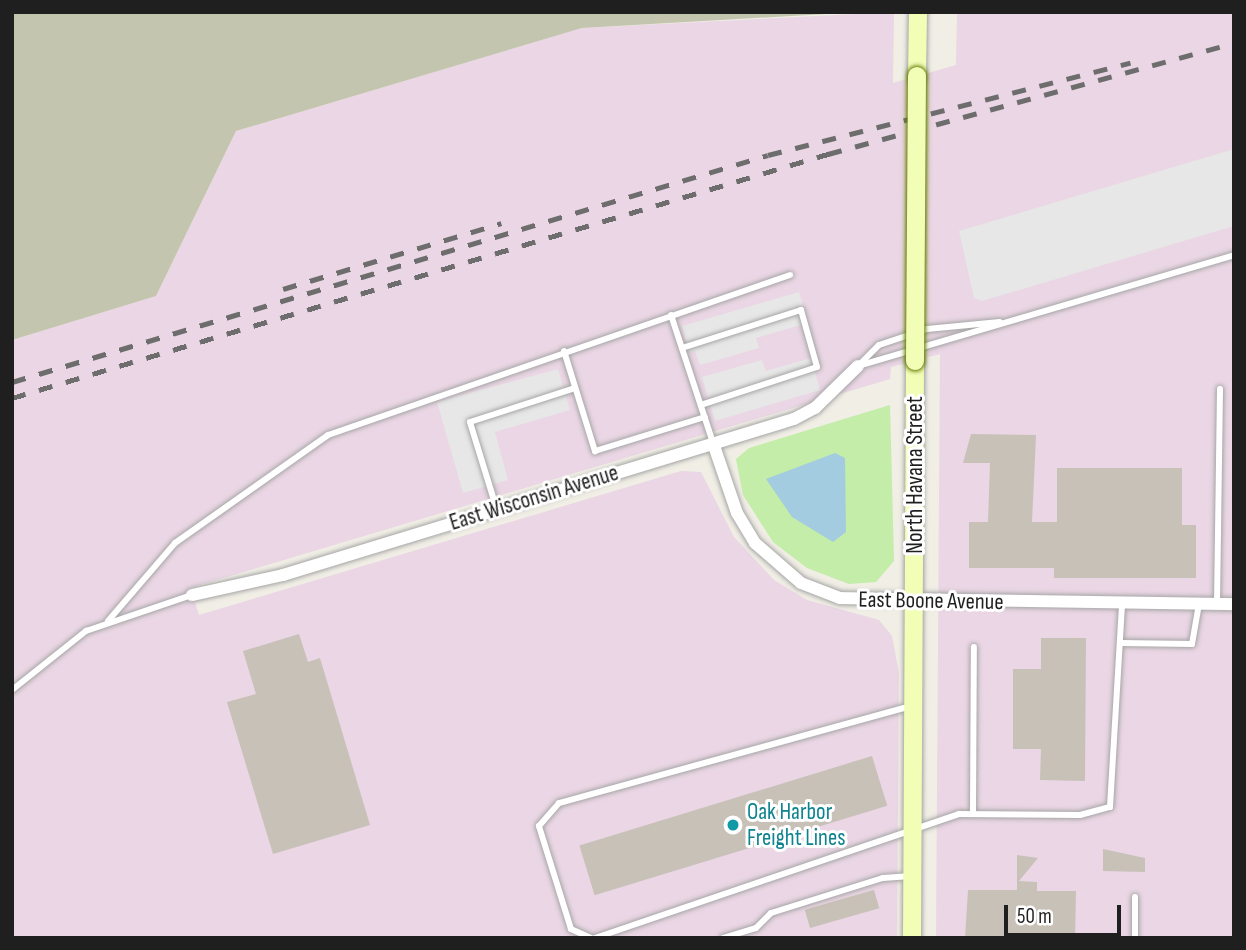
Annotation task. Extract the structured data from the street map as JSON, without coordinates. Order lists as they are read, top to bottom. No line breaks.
{"streets":{"street":["North Havana Street","East Wisconsin Avenue","East Boone Avenue"]},"crossings":[["North Havana Street","East Boone Avenue"],["East Wisconsin Avenue","East Boone Avenue"]],"places":["Oak Harbor Freight Lines"],"scale_bar":"50 m"}
